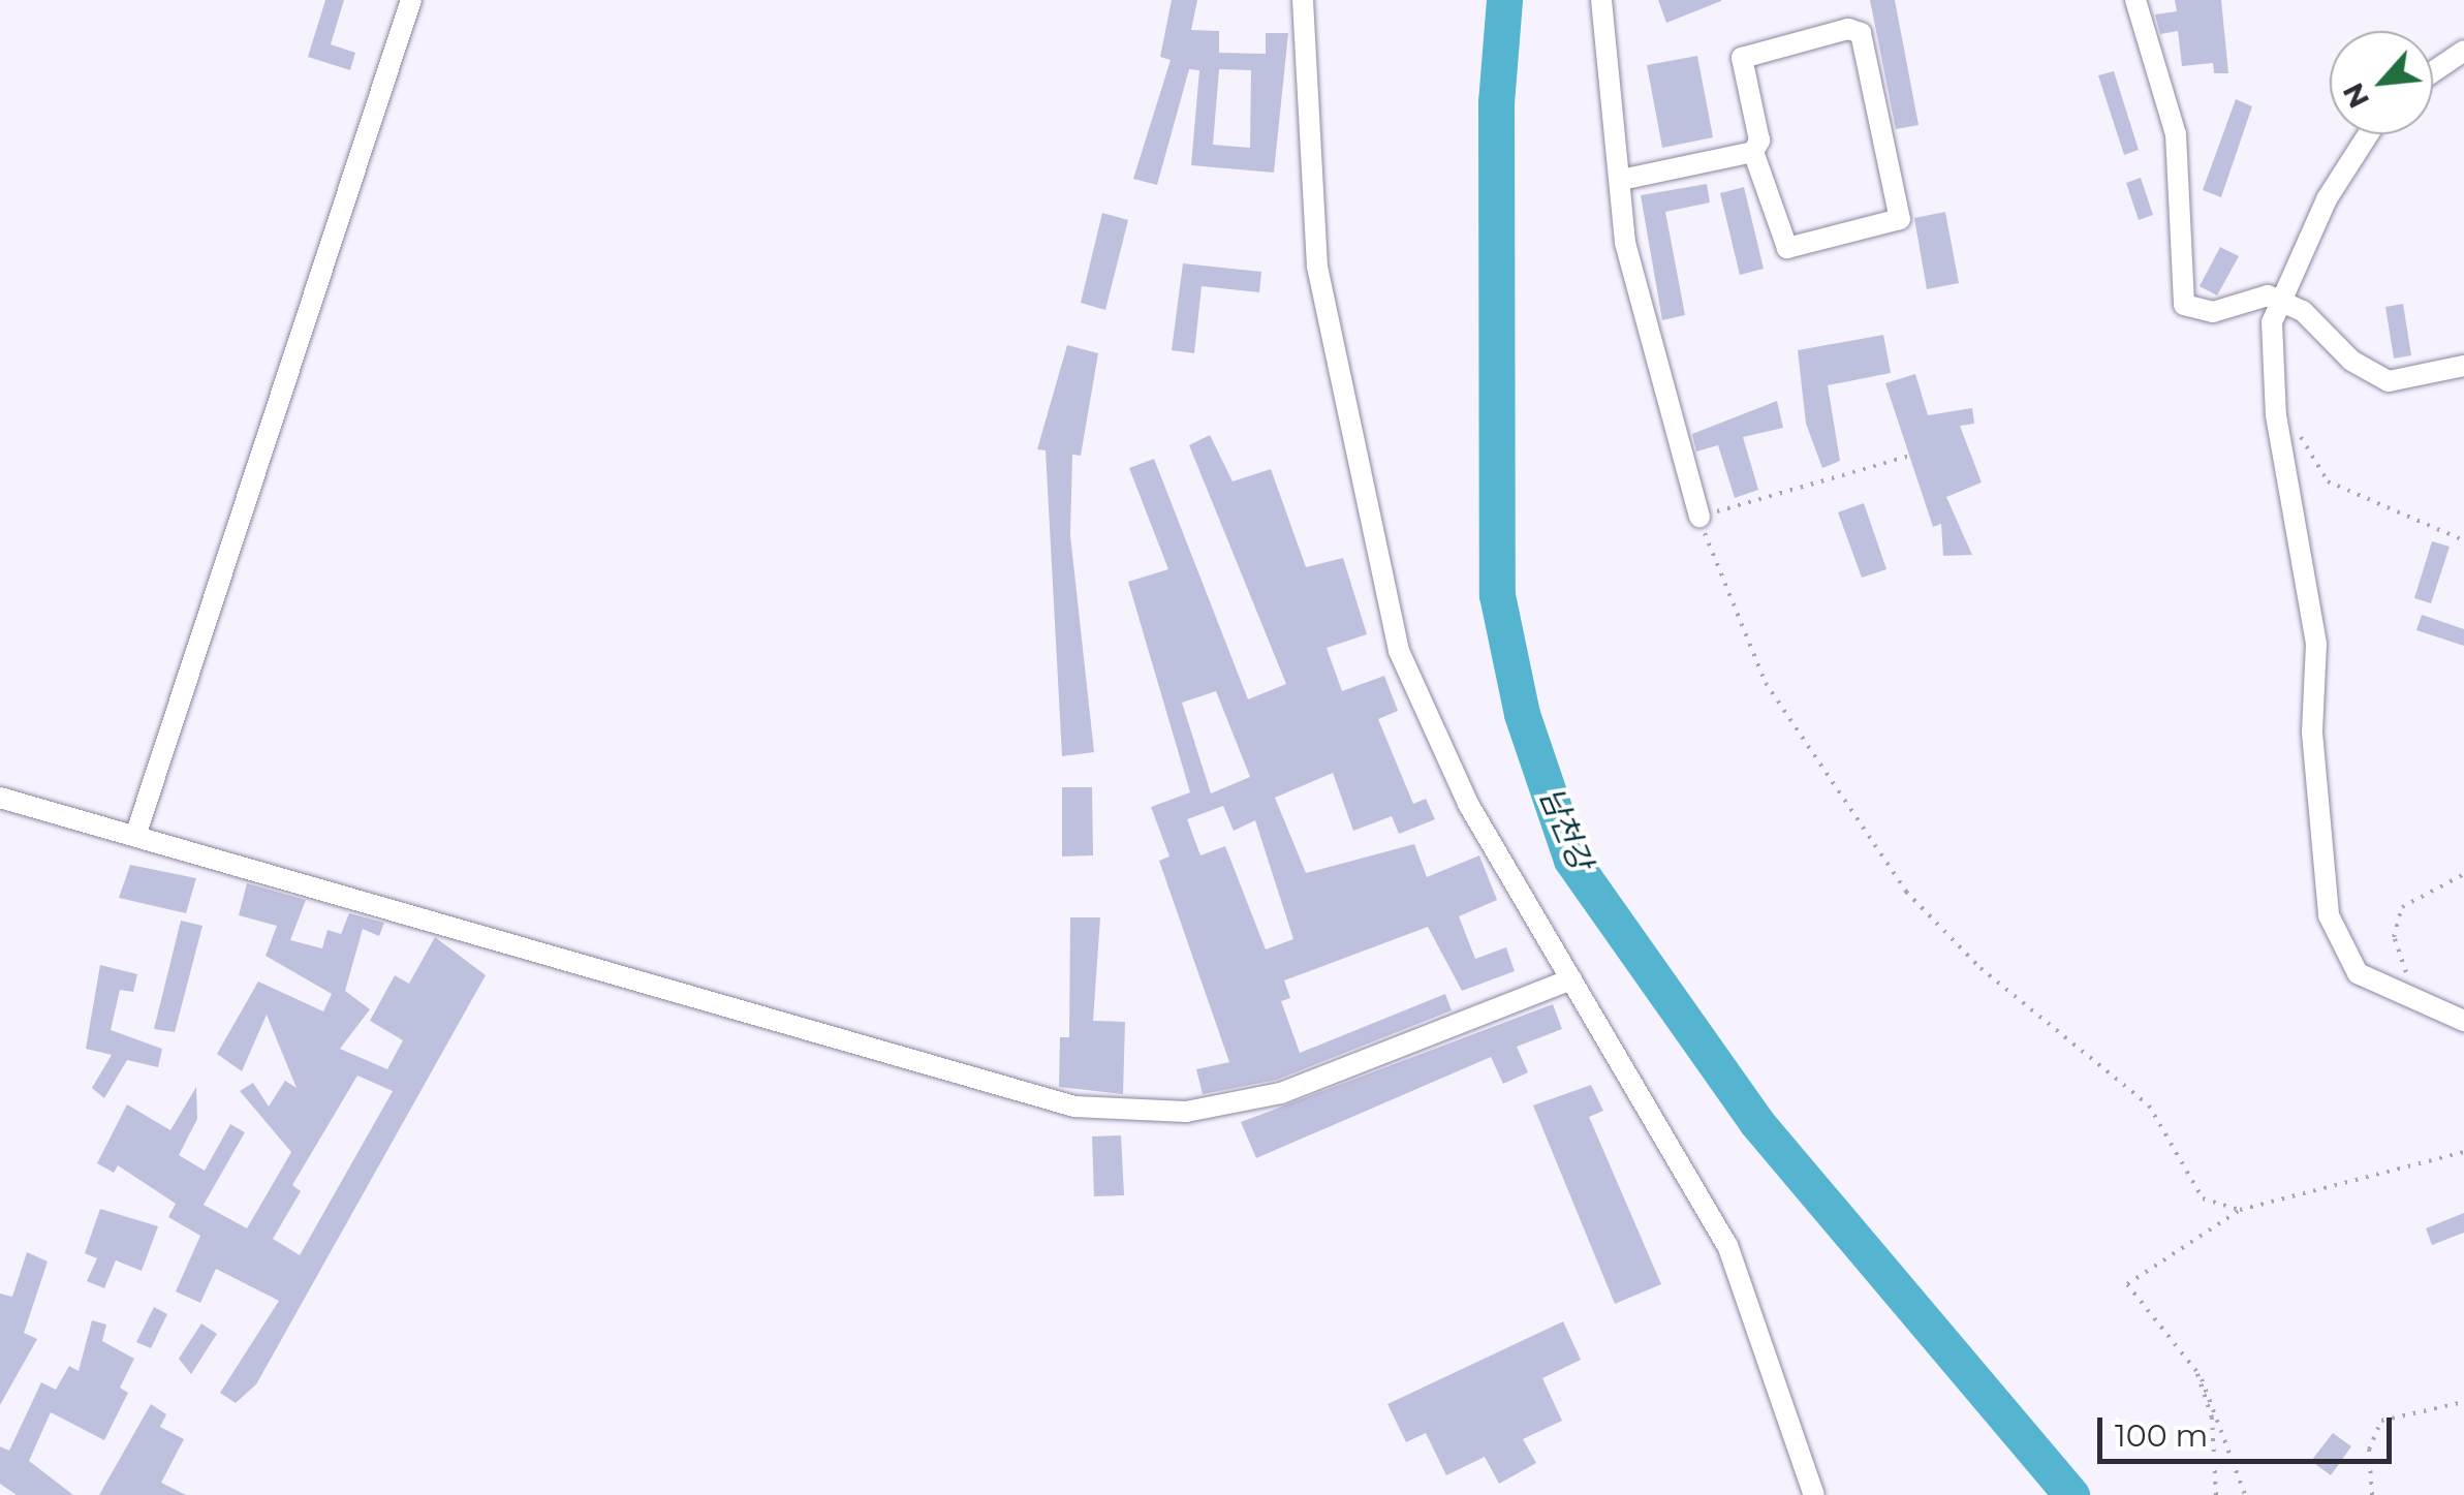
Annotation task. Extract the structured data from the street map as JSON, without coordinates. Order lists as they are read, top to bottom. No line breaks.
{"water":["남천강"],"scale_bar":"100 m","north":"bottom left"}
